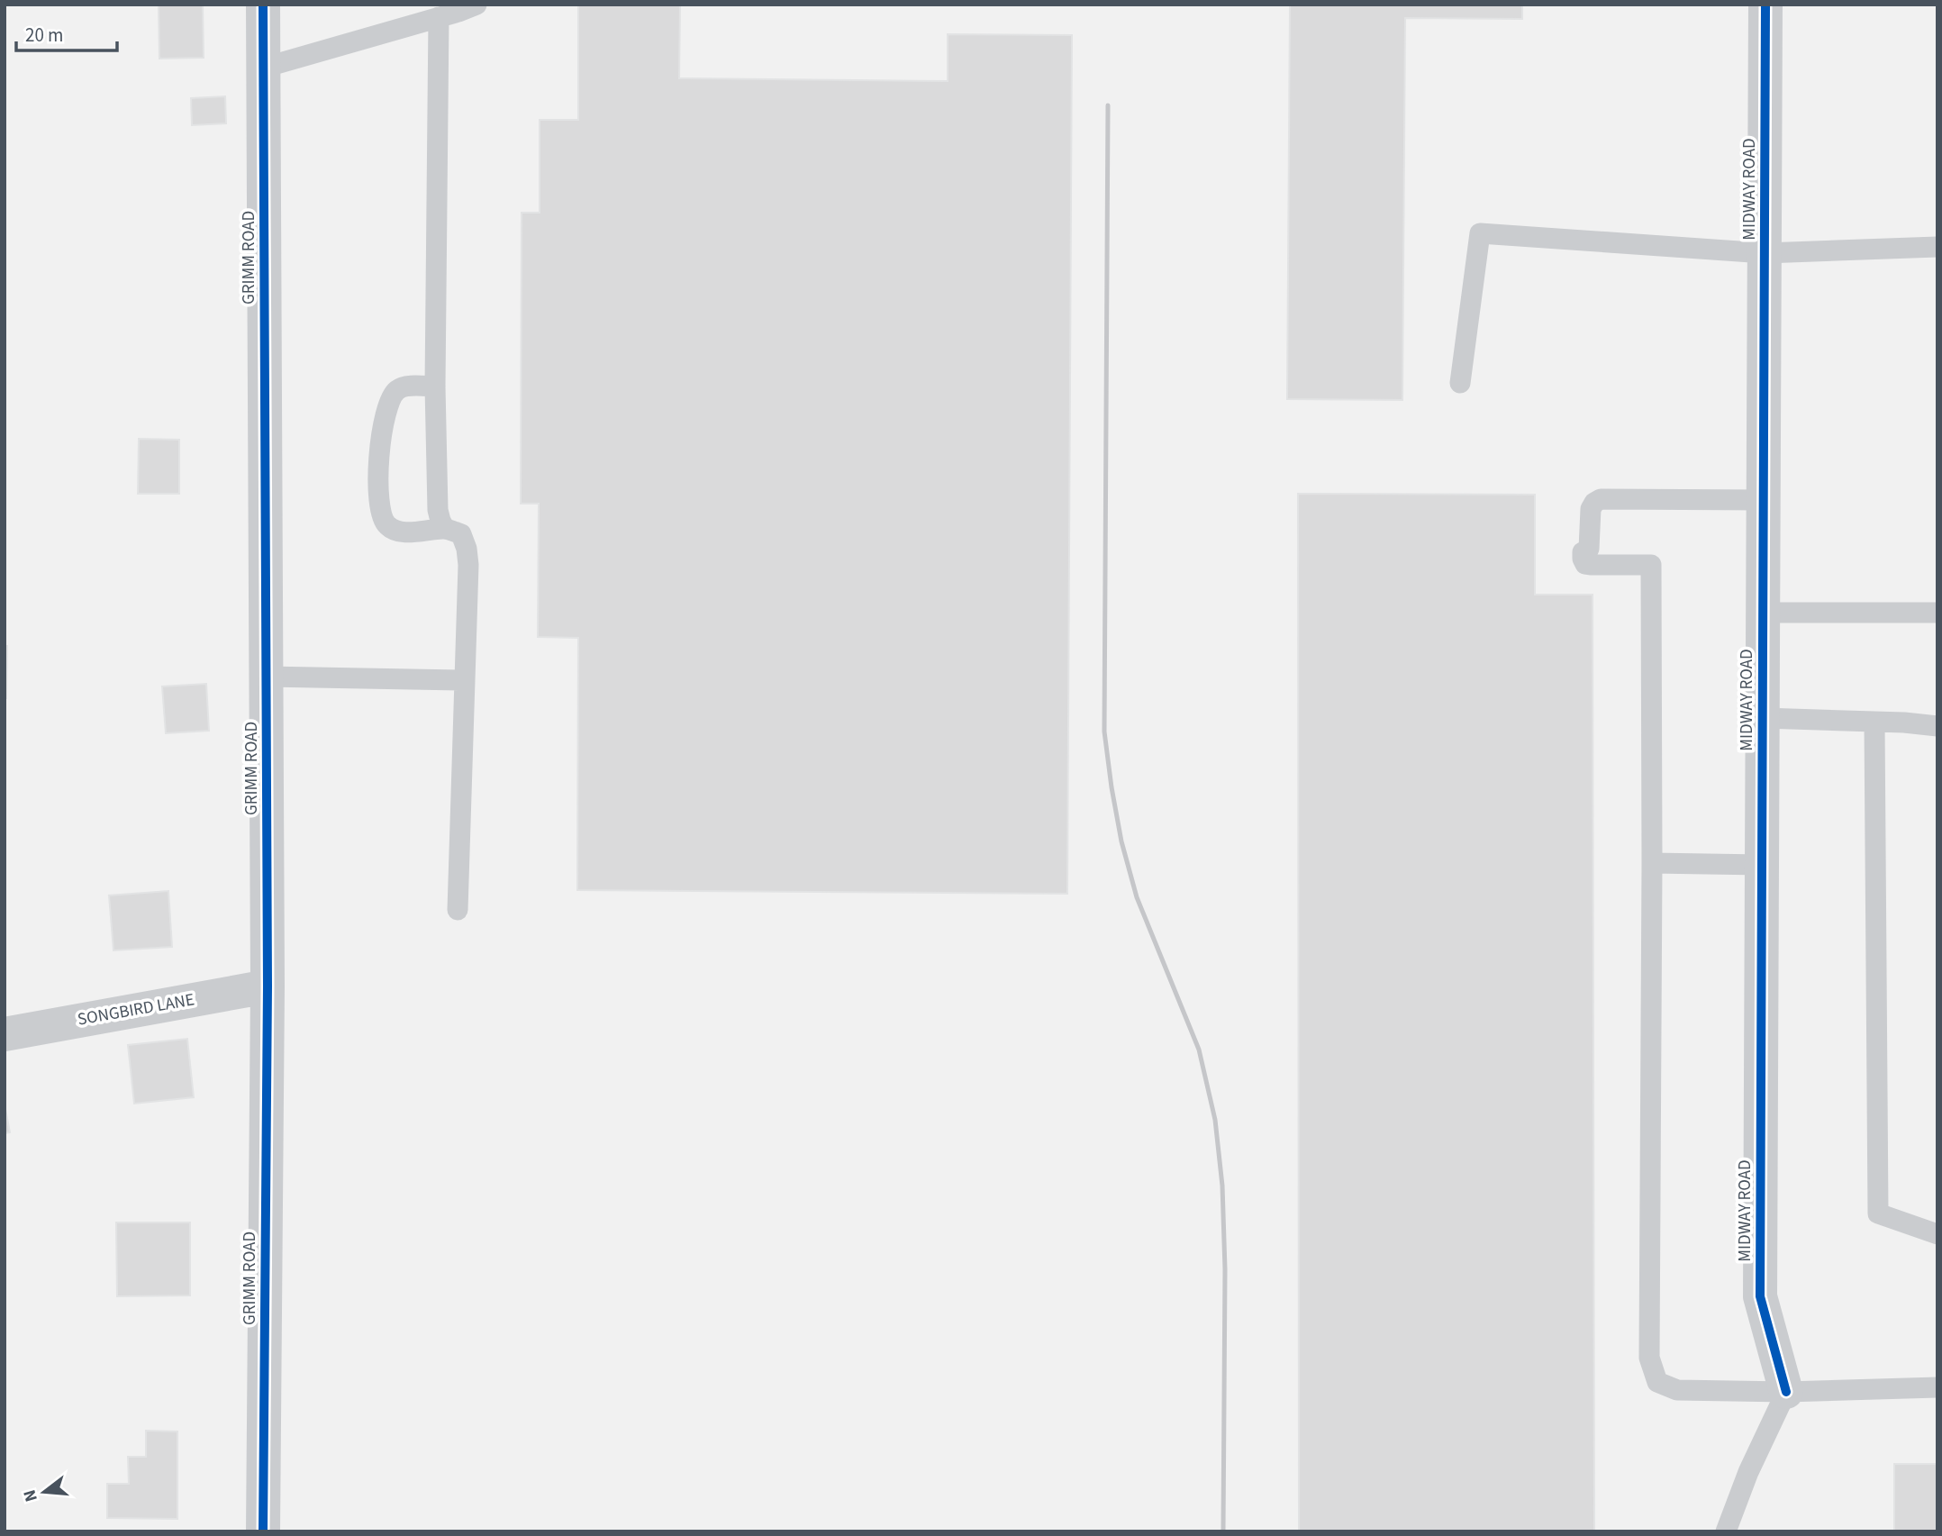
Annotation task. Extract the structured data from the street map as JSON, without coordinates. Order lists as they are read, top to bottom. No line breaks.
{"streets":{"street":["MIDWAY ROAD","GRIMM ROAD","SONGBIRD LANE"]},"crossings":[["GRIMM ROAD","SONGBIRD LANE"]],"scale_bar":"20 m","north":"left"}
